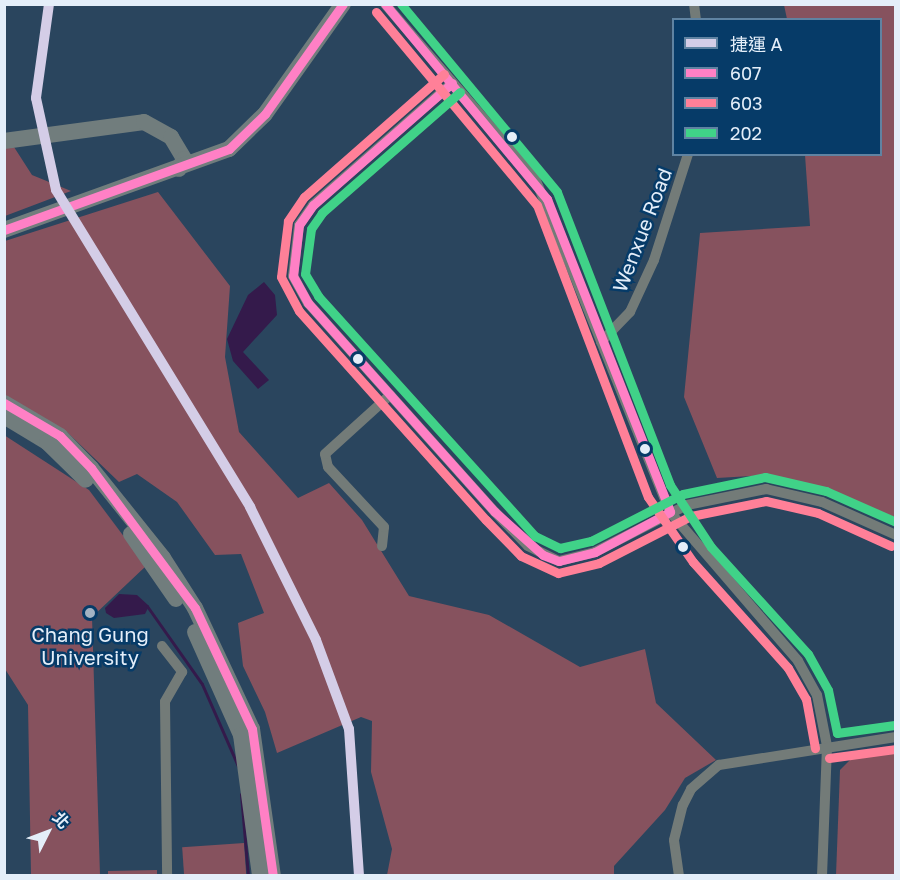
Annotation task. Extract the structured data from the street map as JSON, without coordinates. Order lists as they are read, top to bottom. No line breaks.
{"streets":{"street":["Wenxue Road"]},"places":["Chang Gung University"],"lines":["metro line A","transit line 607","transit line 202","transit line 603"],"legend":["捷運 A","607","603","202"],"north":"top right"}
